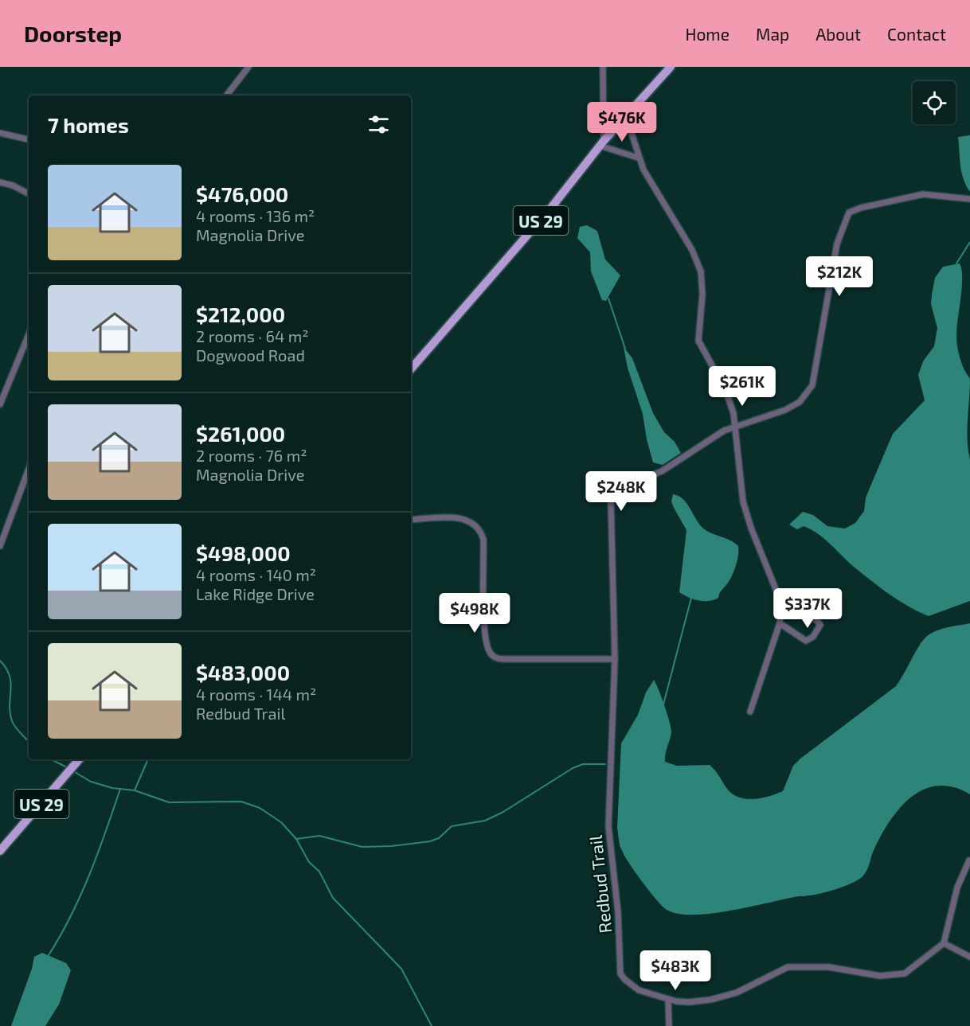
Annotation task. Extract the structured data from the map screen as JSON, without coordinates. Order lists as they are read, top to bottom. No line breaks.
{"streets":{"main road":["US 29"],"street":["Redbud Trail"]},"page":{"header":"Doorstep","nav":["Home","Map","About","Contact"],"heading":"7 homes","price":["$476K","$212K","$261K","$248K","$337K","$498K","$483K"],"list":[{"name":"$476,000","note":"4 rooms · 136 m² · Magnolia Drive"},{"name":"$212,000","note":"2 rooms · 64 m² · Dogwood Road"},{"name":"$261,000","note":"2 rooms · 76 m² · Magnolia Drive"},{"name":"$498,000","note":"4 rooms · 140 m² · Lake Ridge Drive"},{"name":"$483,000","note":"4 rooms · 144 m² · Redbud Trail"}]}}
